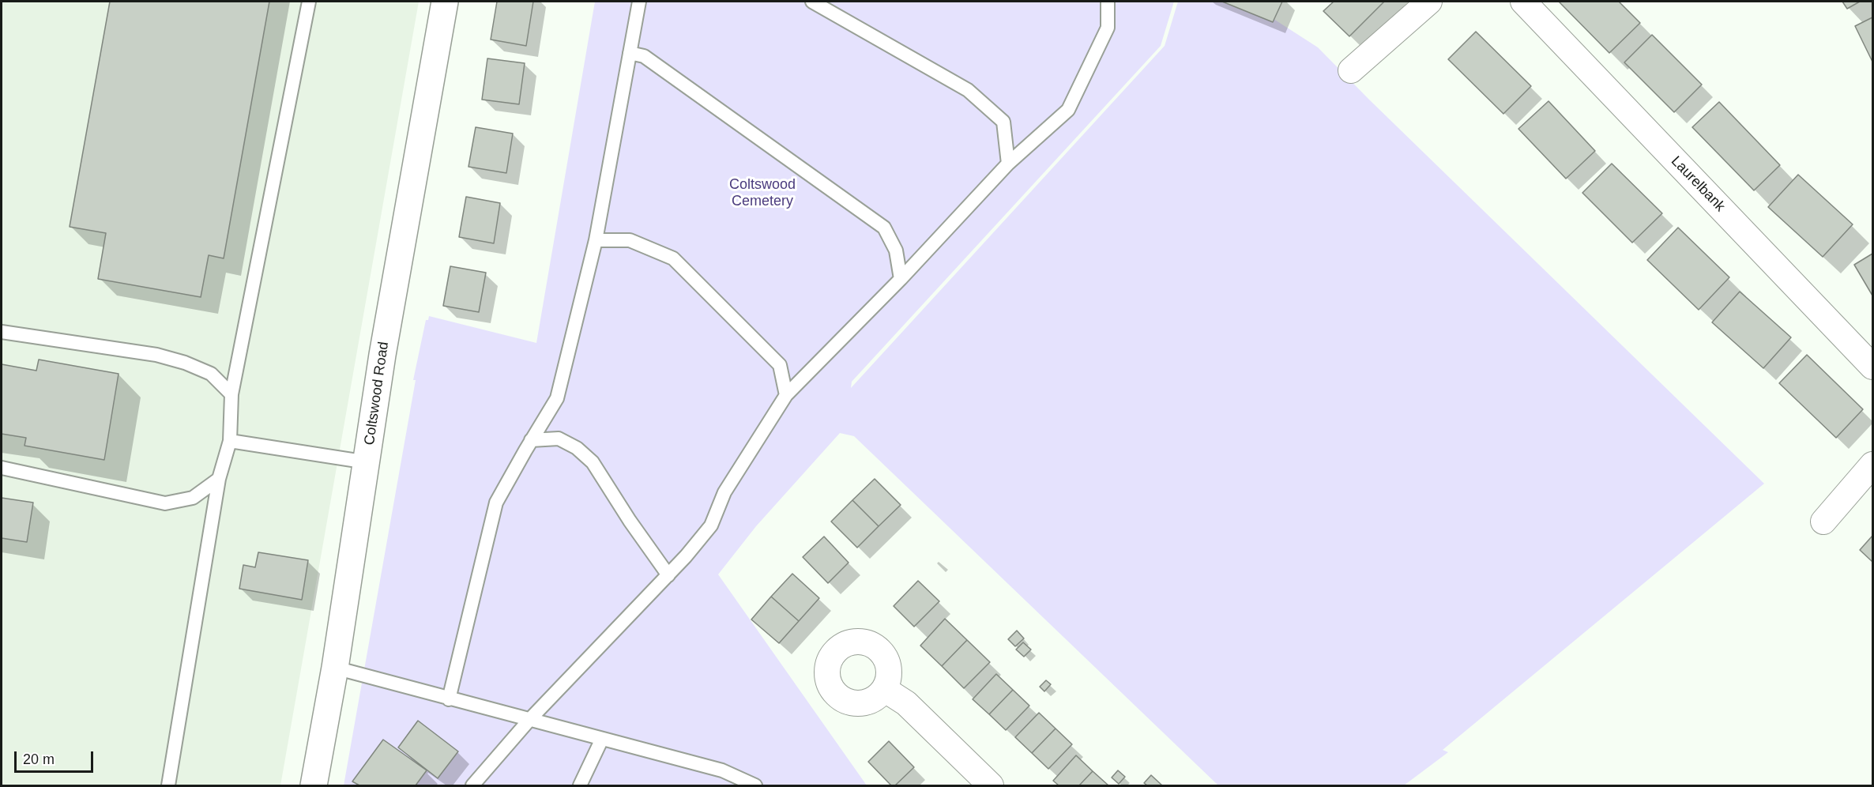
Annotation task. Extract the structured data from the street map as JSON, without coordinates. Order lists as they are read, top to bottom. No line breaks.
{"streets":{"main road":["Coltswood Road"],"street":["Laurelbank"]},"parks":["Coltswood Cemetery"],"scale_bar":"20 m"}
